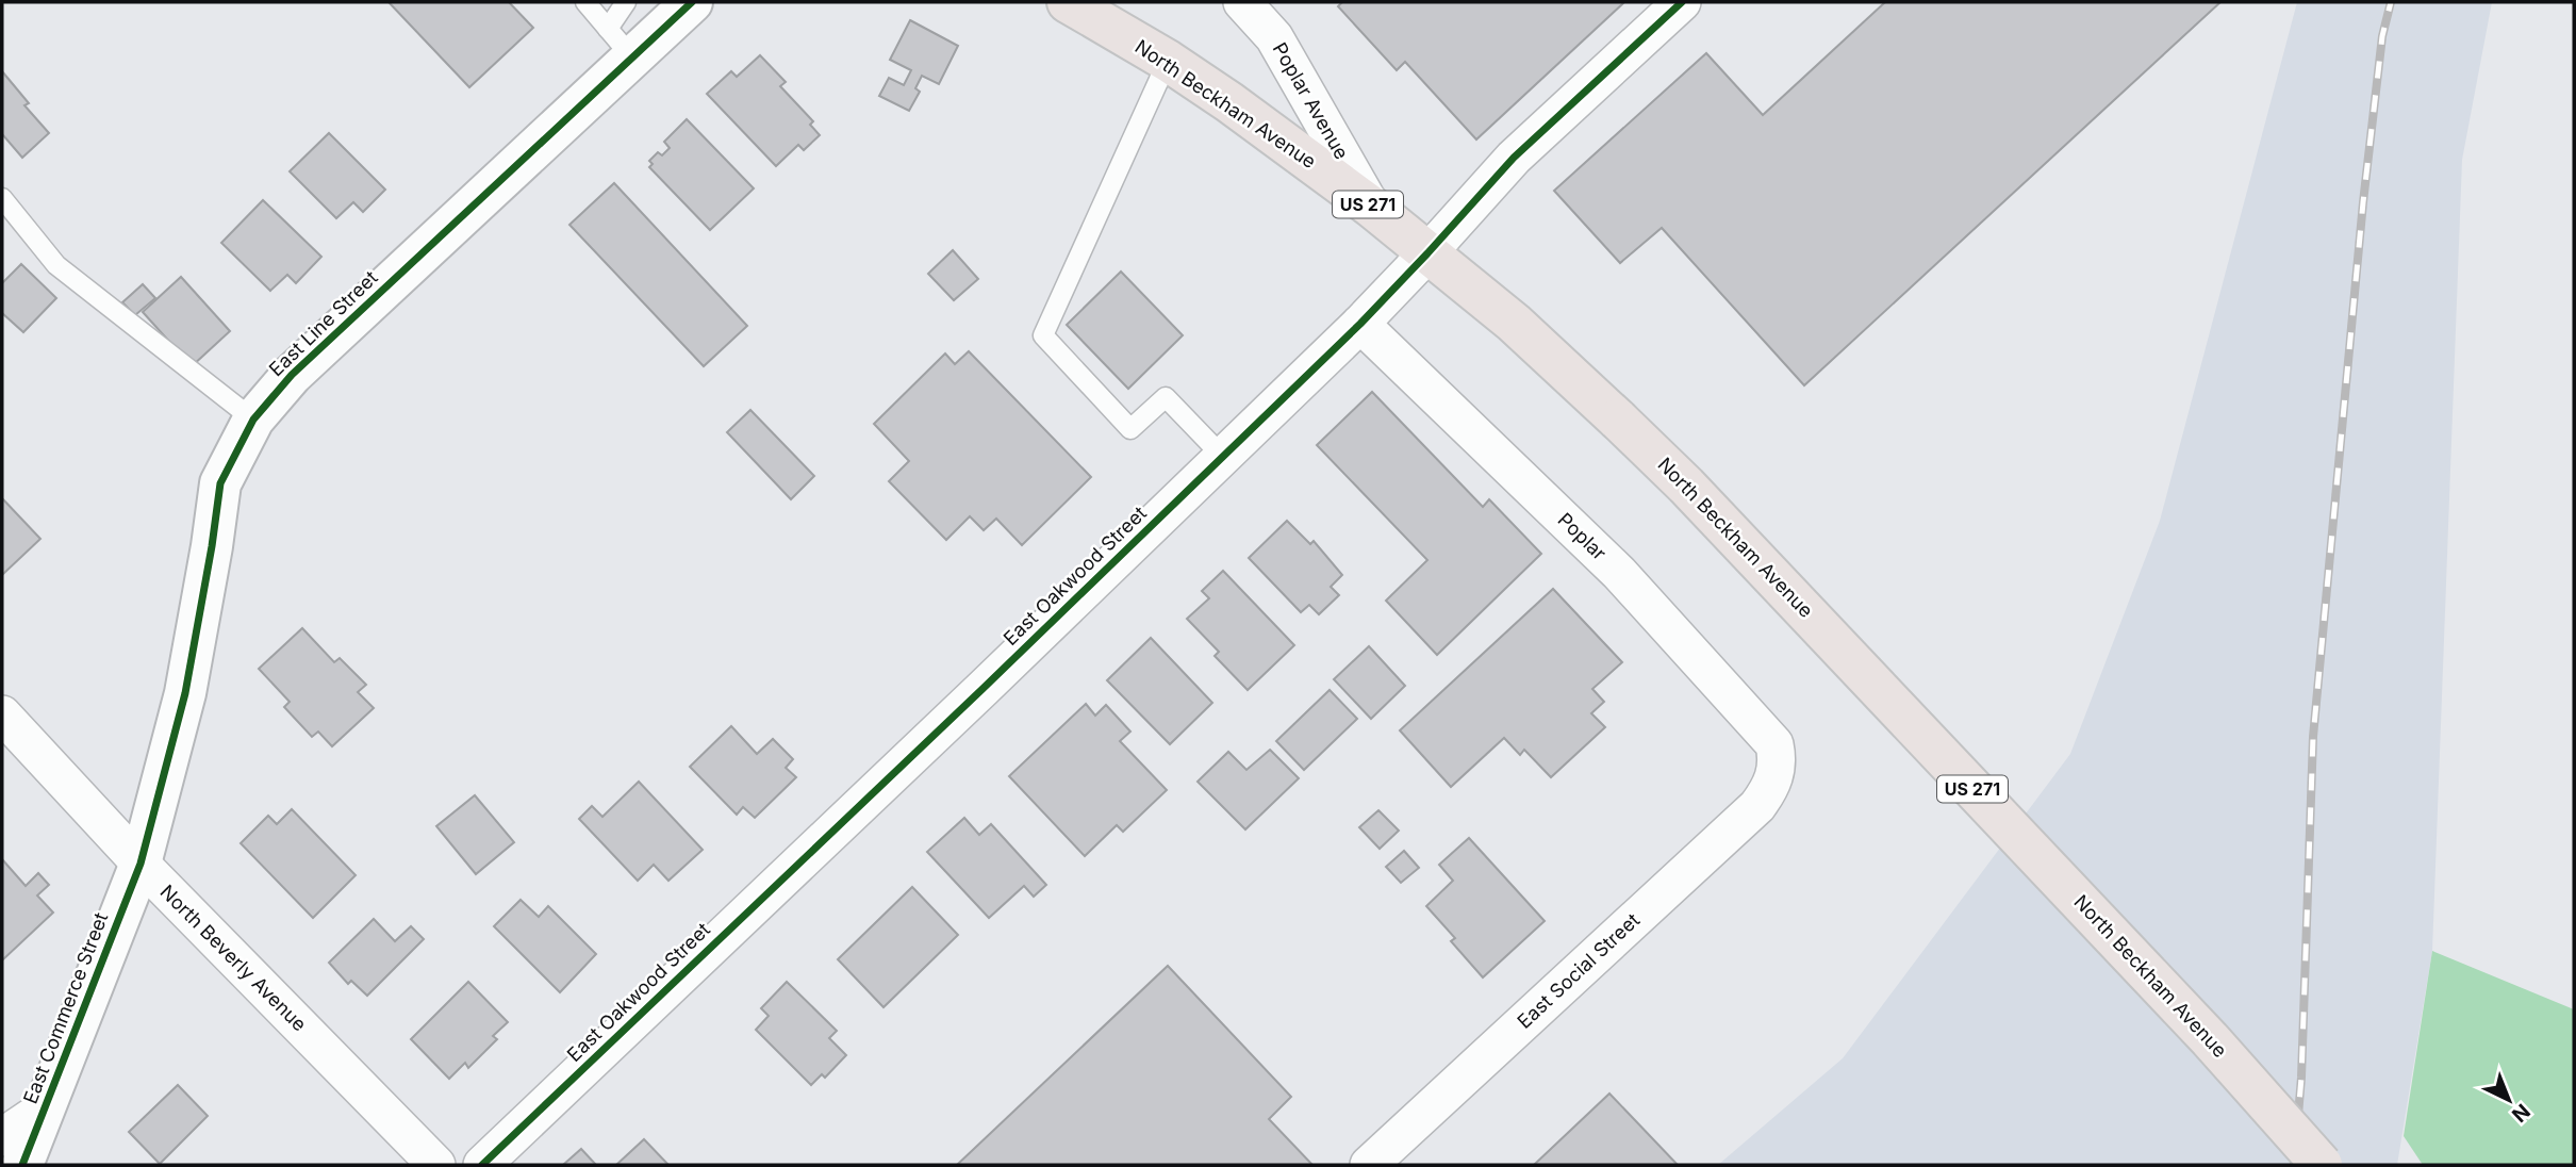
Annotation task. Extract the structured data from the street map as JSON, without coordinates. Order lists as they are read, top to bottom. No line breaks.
{"streets":{"main road":["North Beckham Avenue","US 271"],"street":["Poplar Avenue","East Line Street","Poplar","East Oakwood Street","North Beverly Avenue","East Social Street","East Commerce Street"]},"crossings":[["Poplar Avenue","North Beckham Avenue"],["North Beckham Avenue","East Oakwood Street"],["East Line Street","North Beverly Avenue"],["East Line Street","East Commerce Street"],["Poplar","East Oakwood Street"],["Poplar","East Social Street"],["North Beverly Avenue","East Commerce Street"]],"north":"bottom right"}
